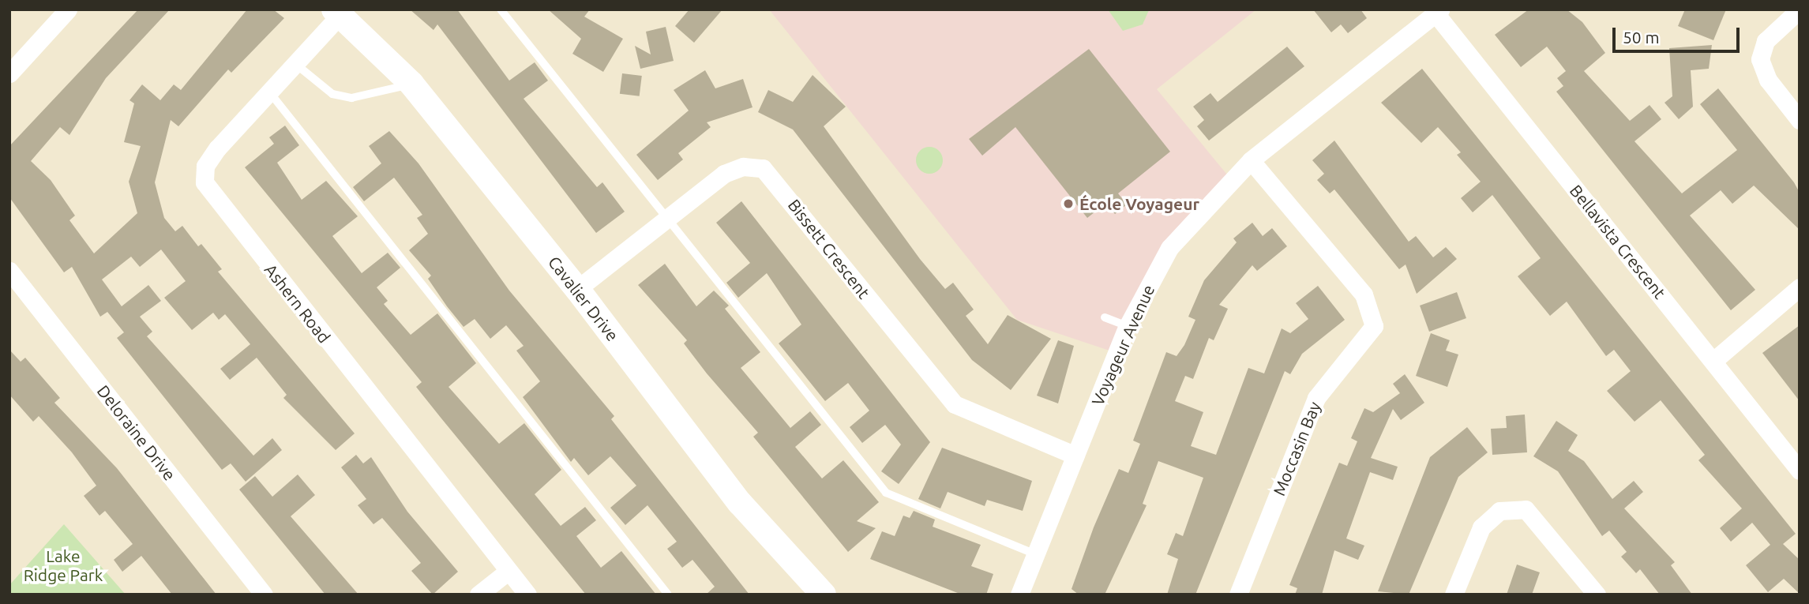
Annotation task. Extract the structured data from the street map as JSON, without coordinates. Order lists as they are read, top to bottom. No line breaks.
{"streets":{"street":["Bellavista Crescent","Bissett Crescent","Cavalier Drive","Ashern Road","Voyageur Avenue","Deloraine Drive","Moccasin Bay"]},"crossings":[["Bellavista Crescent","Voyageur Avenue"],["Bissett Crescent","Cavalier Drive"],["Bissett Crescent","Voyageur Avenue"],["Cavalier Drive","Ashern Road"],["Voyageur Avenue","Moccasin Bay"]],"parks":["Lake Ridge Park"],"places":["École Voyageur"],"scale_bar":"50 m"}
